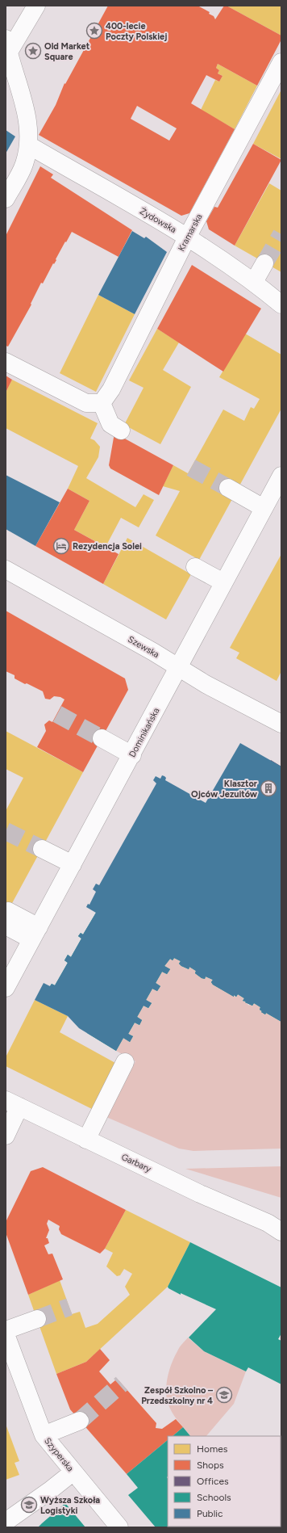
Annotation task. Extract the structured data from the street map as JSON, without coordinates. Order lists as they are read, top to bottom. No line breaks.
{"streets":{"street":["Żydowska","Kramarska","Szewska","Dominikańska","Garbary","Szyperska"]},"crossings":[["Żydowska","Kramarska"],["Szewska","Dominikańska"]],"places":{"place":["400-lecie Poczty Polskiej","Old Market Square"],"hotel":["Rezydencja Solei"],"building":["Klasztor Ojców Jezuitów"],"school or university":["Zespół Szkolno – Przedszkolny nr 4","Wyższa Szkoła Logistyki"]},"legend":["Homes","Shops","Offices","Schools","Public"]}
